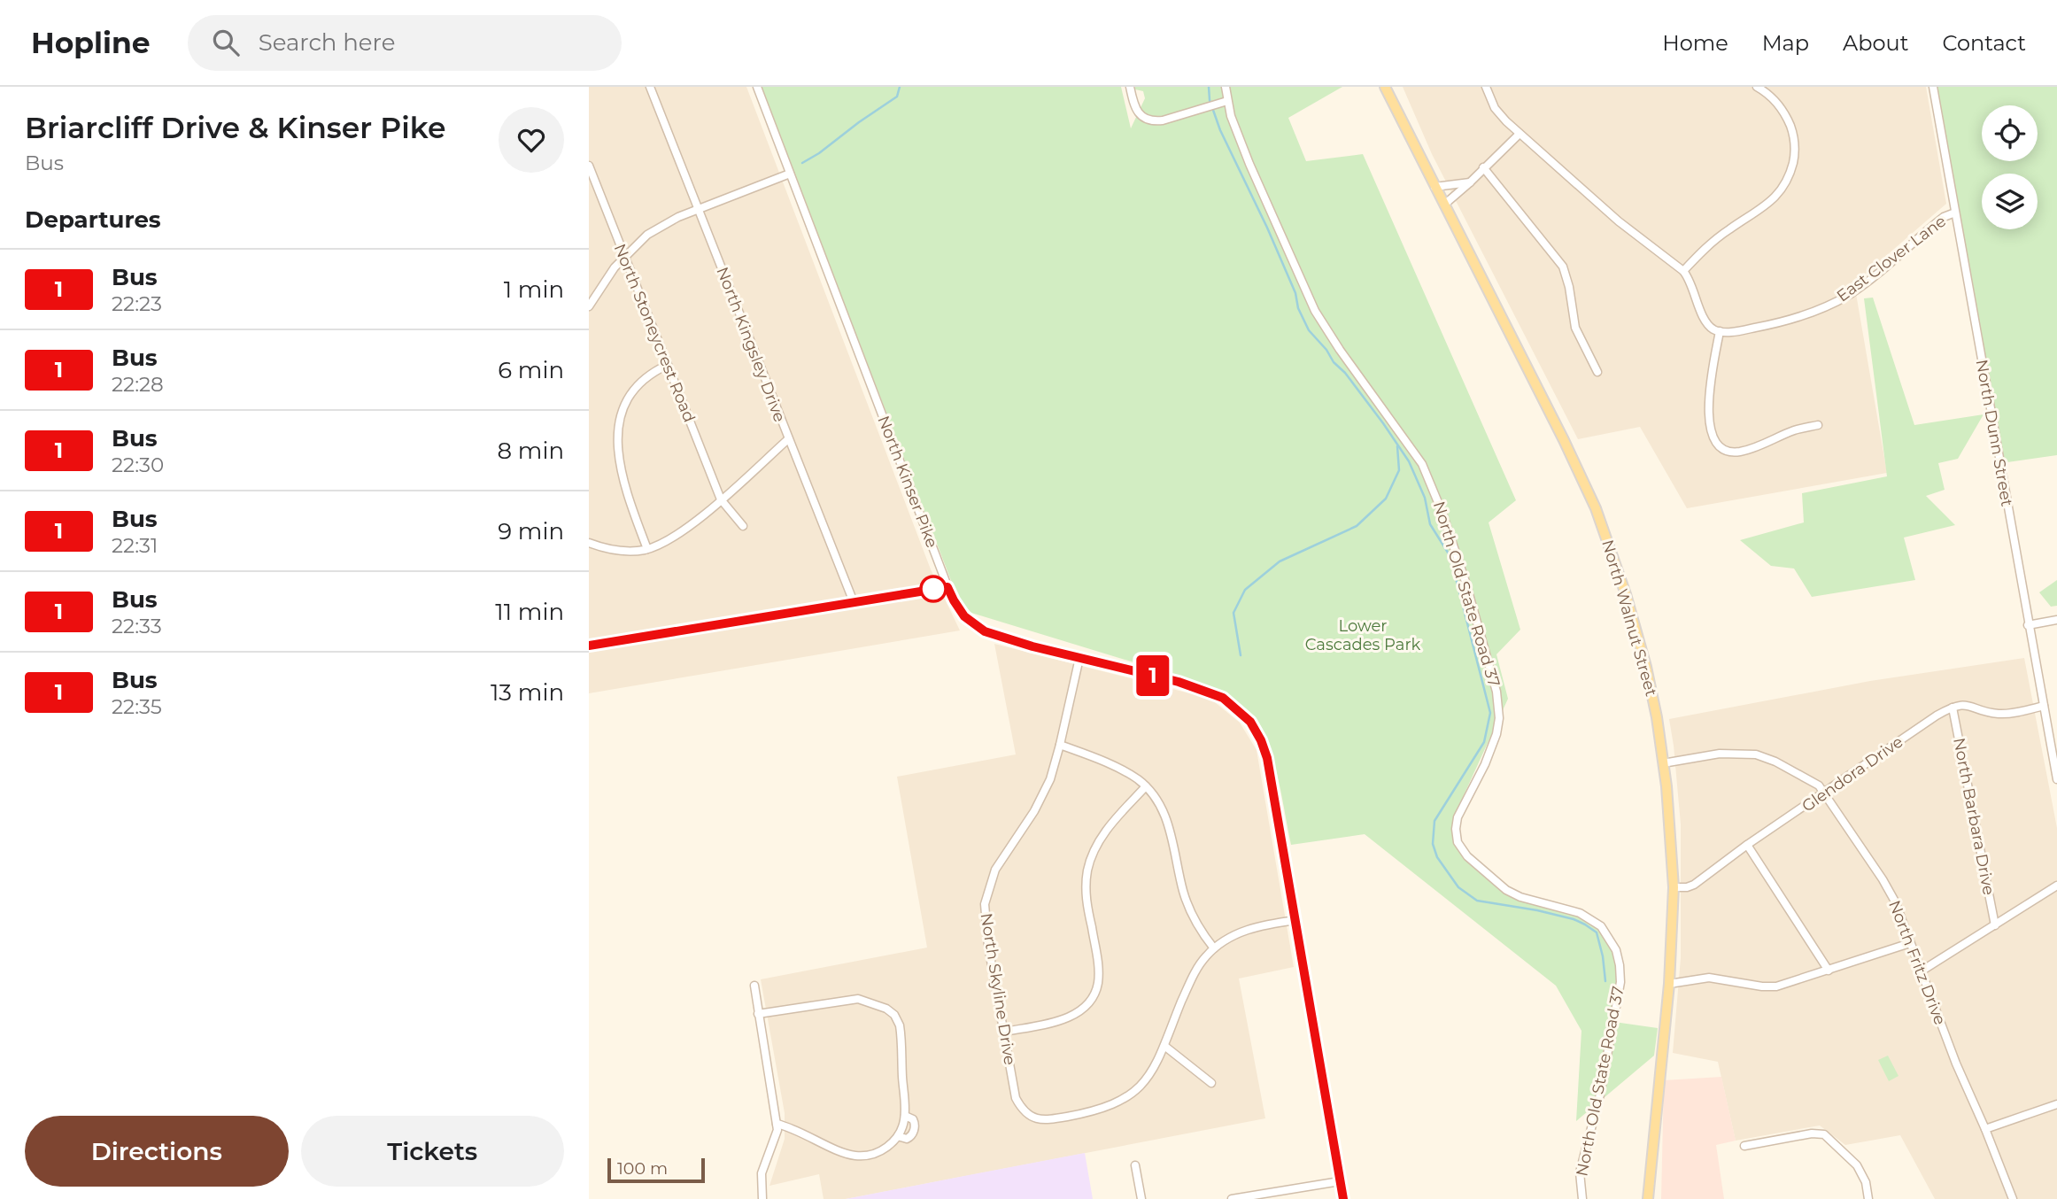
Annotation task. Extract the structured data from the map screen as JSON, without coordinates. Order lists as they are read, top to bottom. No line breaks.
{"streets":{"main road":["North Walnut Street"],"street":["East Clover Lane","North Stoneycrest Road","North Kingsley Drive","North Dunn Street","North Kinser Pike","North Old State Road 37","Glendora Drive","North Barbara Drive","North Fritz Drive","North Skyline Drive"]},"crossings":[["East Clover Lane","North Dunn Street"],["North Kinser Pike","North Skyline Drive"],["North Walnut Street","Glendora Drive"],["North Walnut Street","North Fritz Drive"],["Glendora Drive","North Barbara Drive"],["Glendora Drive","North Fritz Drive"]],"parks":["Lower Cascades Park"],"lines":["bus line 1"],"scale_bar":"100 m","page":{"header":"Hopline","search":"Search here","nav":["Home","Map","About","Contact"],"heading":[["Briarcliff Drive & Kinser Pike","Bus"],"Departures"],"on_map":"1","list":[{"mark":"1","name":"Bus","note":"22:23","value":"1 min"},{"mark":"1","name":"Bus","note":"22:28","value":"6 min"},{"mark":"1","name":"Bus","note":"22:30","value":"8 min"},{"mark":"1","name":"Bus","note":"22:31","value":"9 min"},{"mark":"1","name":"Bus","note":"22:33","value":"11 min"},{"mark":"1","name":"Bus","note":"22:35","value":"13 min"}],"buttons":["Directions","Tickets"],"scale":"100 m"}}
